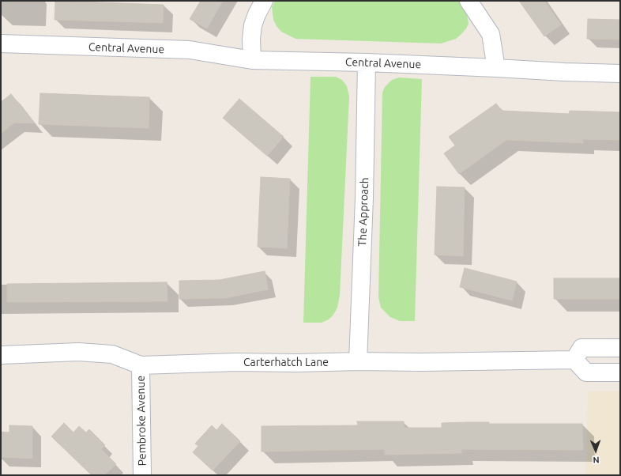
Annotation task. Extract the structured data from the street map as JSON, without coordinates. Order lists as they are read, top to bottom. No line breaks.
{"streets":{"street":["Central Avenue","The Approach","Carterhatch Lane","Pembroke Avenue"]},"crossings":[["Central Avenue","The Approach"],["The Approach","Carterhatch Lane"],["Carterhatch Lane","Pembroke Avenue"]],"north":"bottom"}
